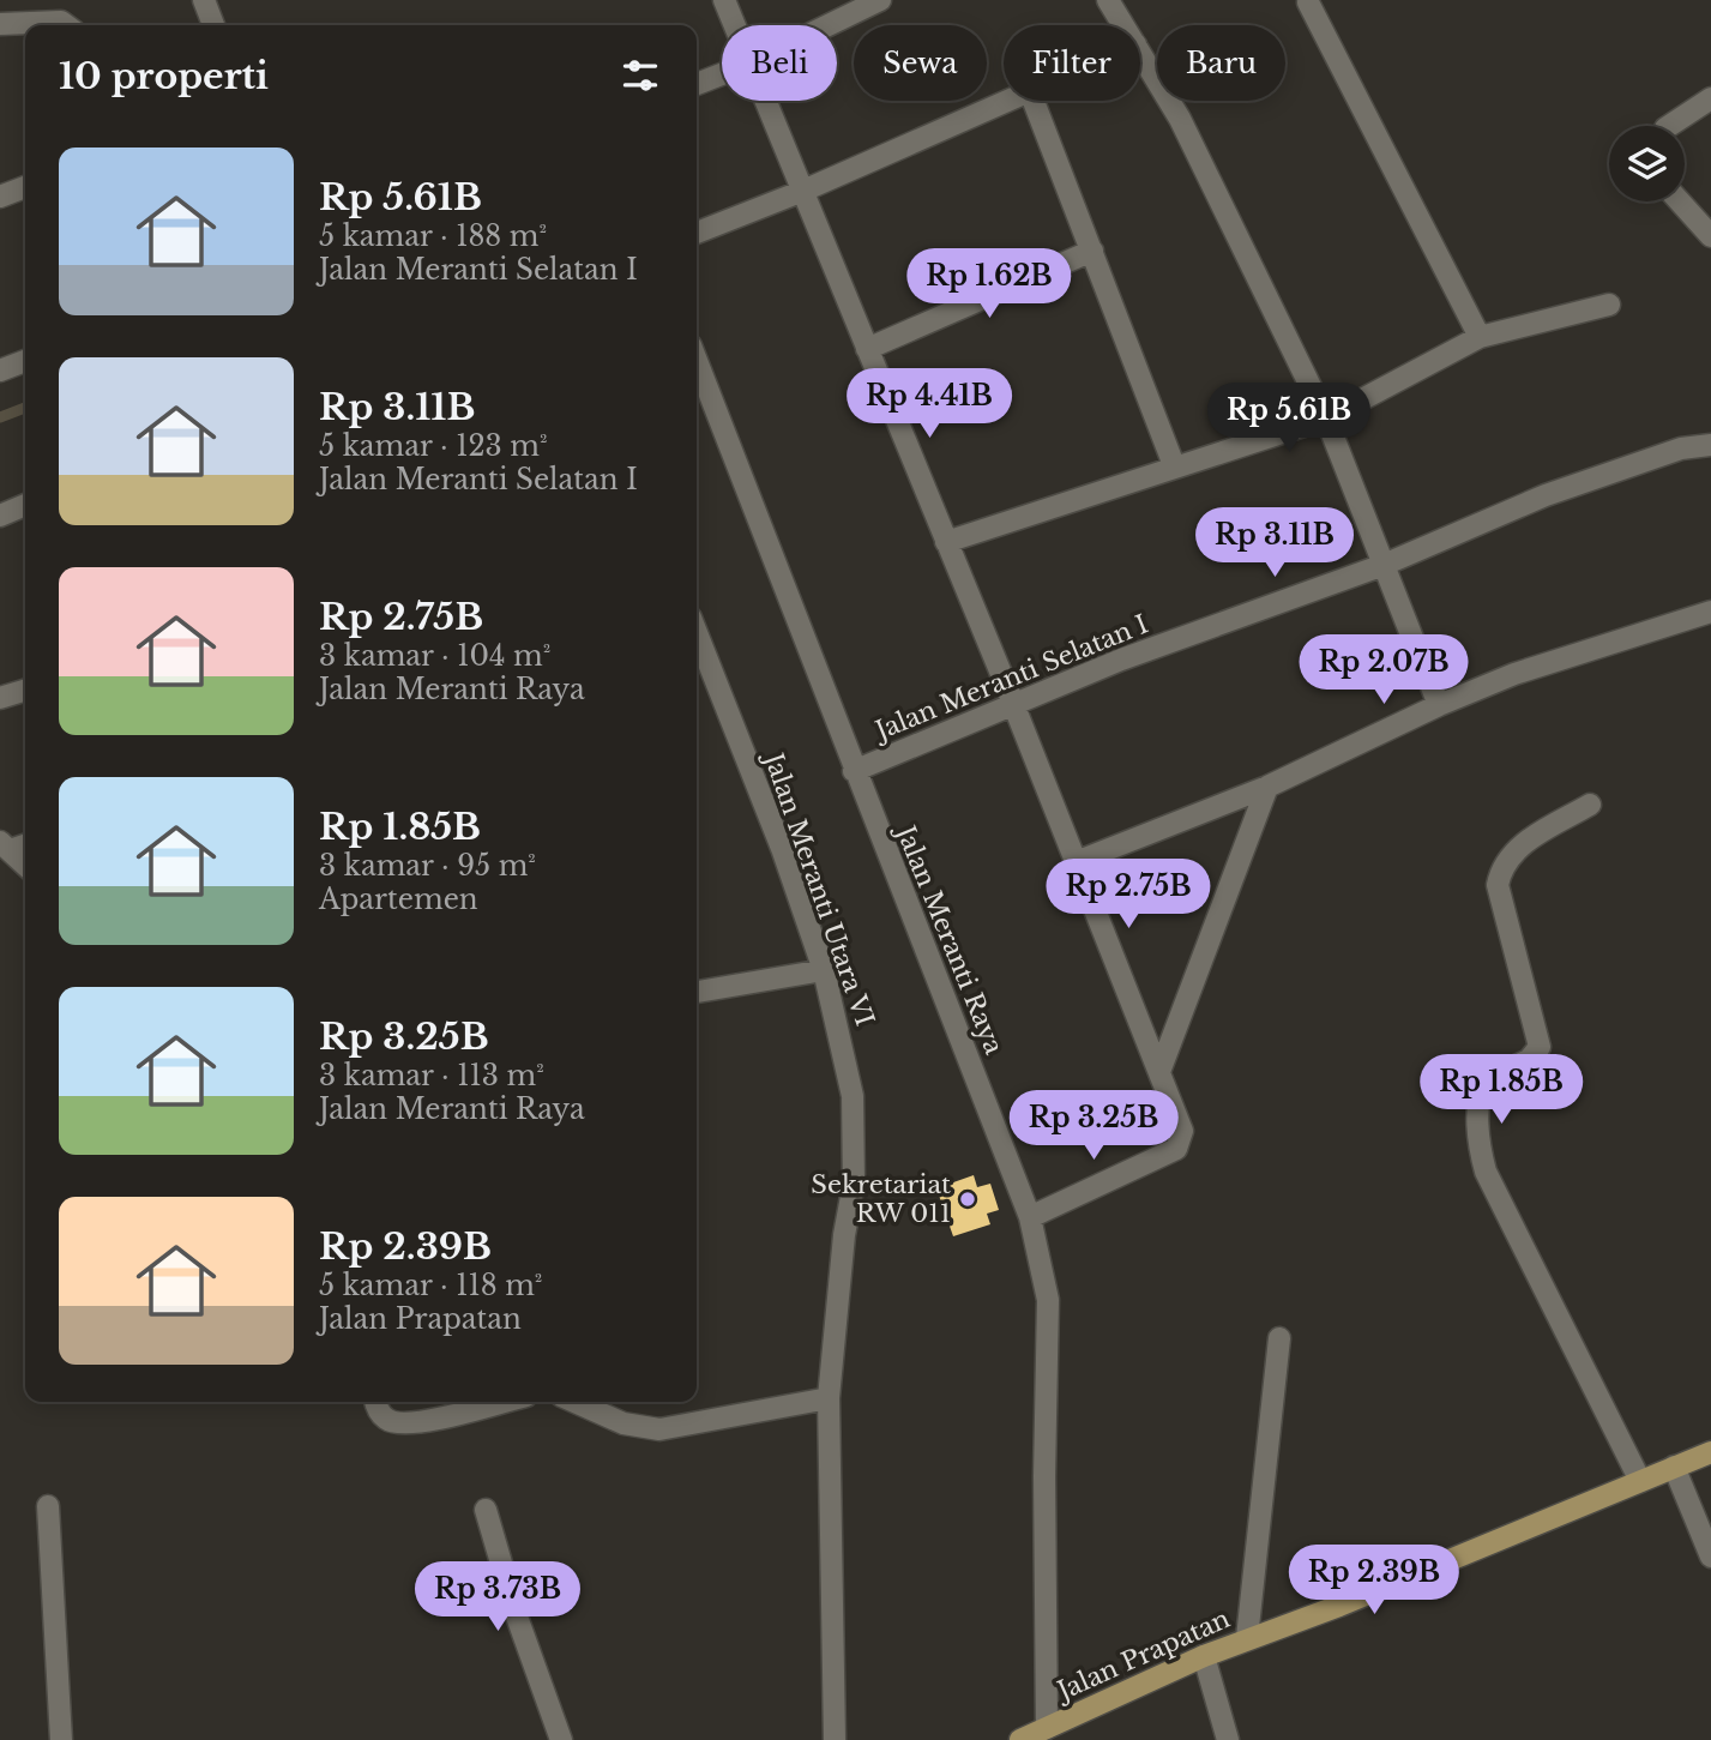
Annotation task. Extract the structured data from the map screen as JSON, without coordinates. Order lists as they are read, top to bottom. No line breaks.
{"streets":{"main road":["Jalan Prapatan"],"street":["Jalan Meranti Selatan I","Jalan Meranti Utara VI","Jalan Meranti Raya"]},"crossings":[["Jalan Meranti Selatan I","Jalan Meranti Raya"],["Jalan Meranti Raya","Jalan Prapatan"]],"places":["Sekretariat RW 011"],"page":{"chip":["Beli","Sewa","Filter","Baru"],"heading":"10 properti","list":[{"name":"Rp 5.61B","note":"5 kamar · 188 m² · Jalan Meranti Selatan I"},{"name":"Rp 3.11B","note":"5 kamar · 123 m² · Jalan Meranti Selatan I"},{"name":"Rp 2.75B","note":"3 kamar · 104 m² · Jalan Meranti Raya"},{"name":"Rp 1.85B","note":"3 kamar · 95 m² · Apartemen"},{"name":"Rp 3.25B","note":"3 kamar · 113 m² · Jalan Meranti Raya"},{"name":"Rp 2.39B","note":"5 kamar · 118 m² · Jalan Prapatan"}],"price":["Rp 1.62B","Rp 4.41B","Rp 5.61B","Rp 3.11B","Rp 2.07B","Rp 2.75B","Rp 1.85B","Rp 3.25B","Rp 2.39B","Rp 3.73B"]}}
